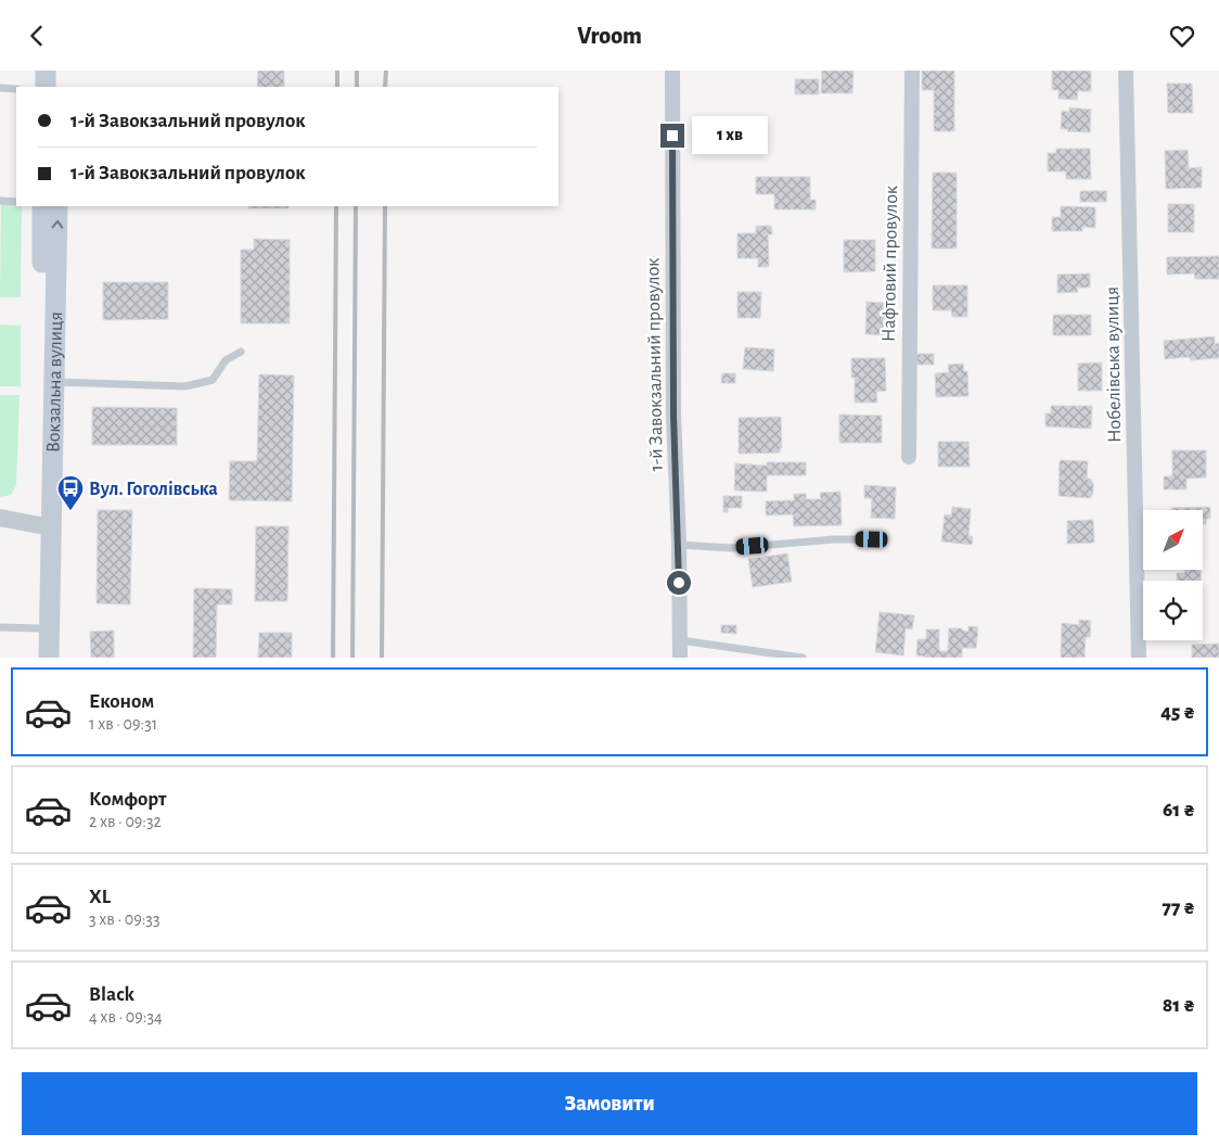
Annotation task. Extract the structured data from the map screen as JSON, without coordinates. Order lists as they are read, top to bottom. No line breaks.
{"streets":{"main road":["Вокзальна вулиця"],"street":["Нафтовий провулок","1-й Завокзальний провулок","Нобелівська вулиця"]},"places":{"bus stop":["Вул. Гоголівська"]},"north":"top right","page":{"header":"Vroom","banner":["1-й Завокзальний провулок","1-й Завокзальний провулок"],"bubble":"1 хв","list":[{"name":"Економ","note":"1 хв · 09:31","value":"45 ₴"},{"name":"Комфорт","note":"2 хв · 09:32","value":"61 ₴"},{"name":"XL","note":"3 хв · 09:33","value":"77 ₴"},{"name":"Black","note":"4 хв · 09:34","value":"81 ₴"}],"buttons":"Замовити"}}
